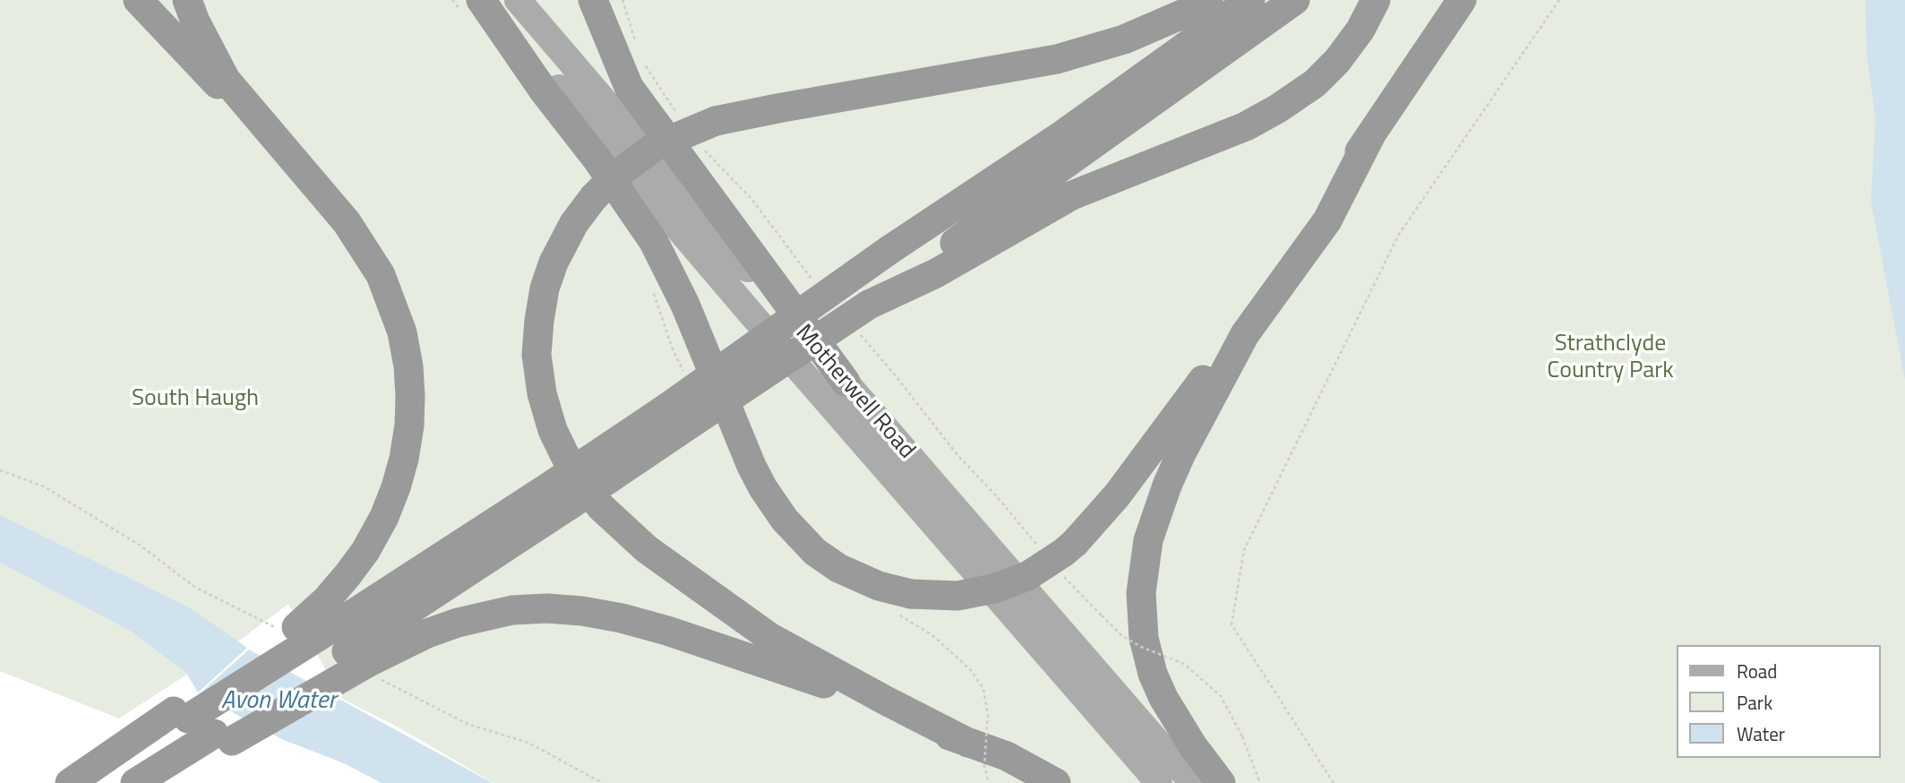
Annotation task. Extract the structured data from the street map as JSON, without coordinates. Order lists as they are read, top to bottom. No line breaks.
{"streets":{"main road":["Motherwell Road"]},"water":["Avon Water"],"parks":["Strathclyde Country Park","South Haugh"],"legend":["Road","Park","Water"]}
